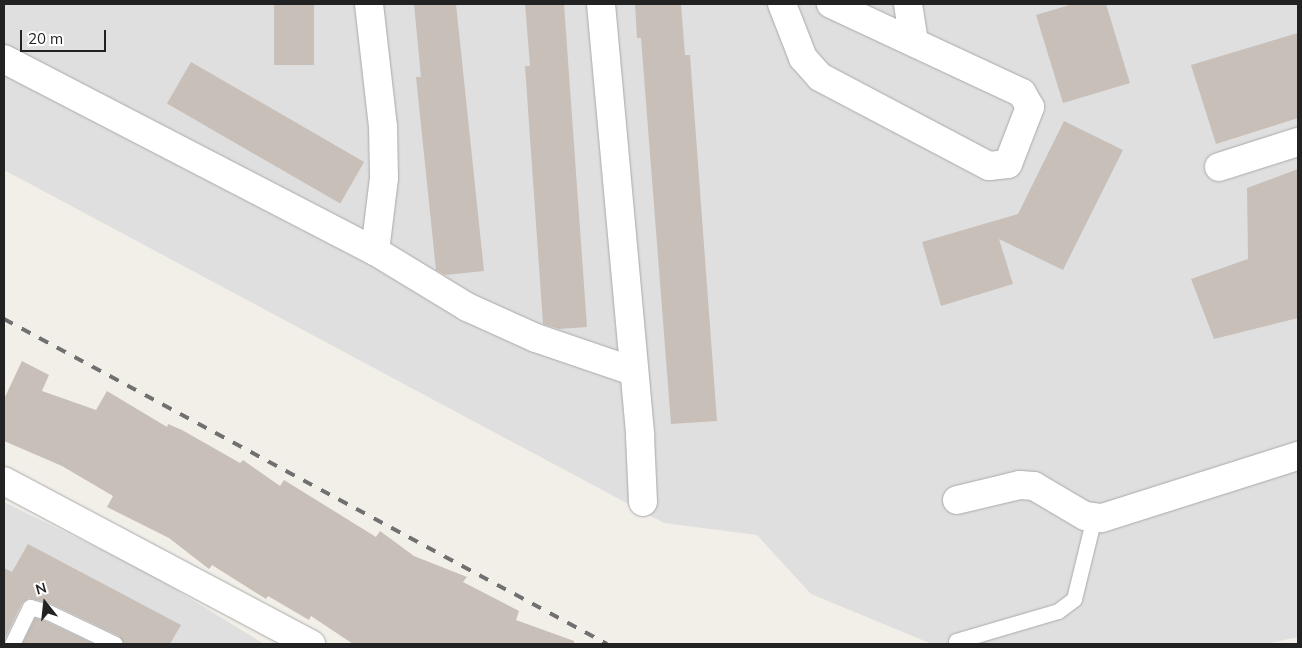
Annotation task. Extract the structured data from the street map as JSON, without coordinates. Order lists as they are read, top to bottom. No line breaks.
{"scale_bar":"20 m","north":"top"}
